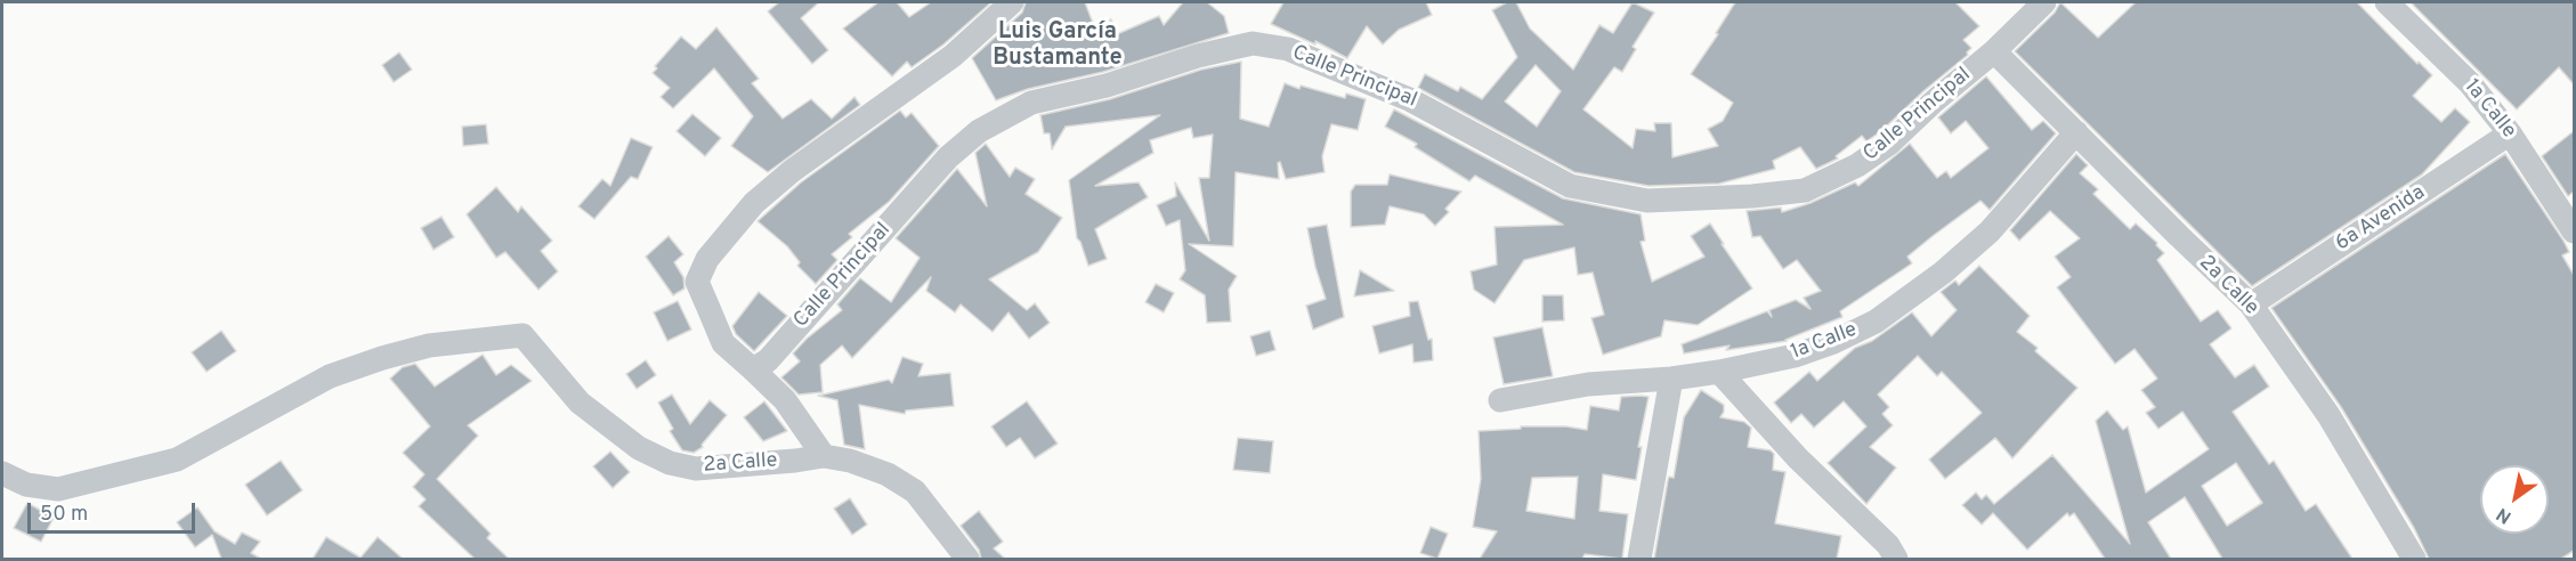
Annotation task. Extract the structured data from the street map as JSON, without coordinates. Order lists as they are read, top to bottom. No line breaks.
{"streets":{"street":["Calle Principal","1a Calle","6a Avenida","2a Calle"]},"crossings":[["Calle Principal","2a Calle"],["1a Calle","6a Avenida"],["1a Calle","2a Calle"],["6a Avenida","2a Calle"]],"districts":["Luis García Bustamante"],"scale_bar":"50 m","north":"bottom left"}
